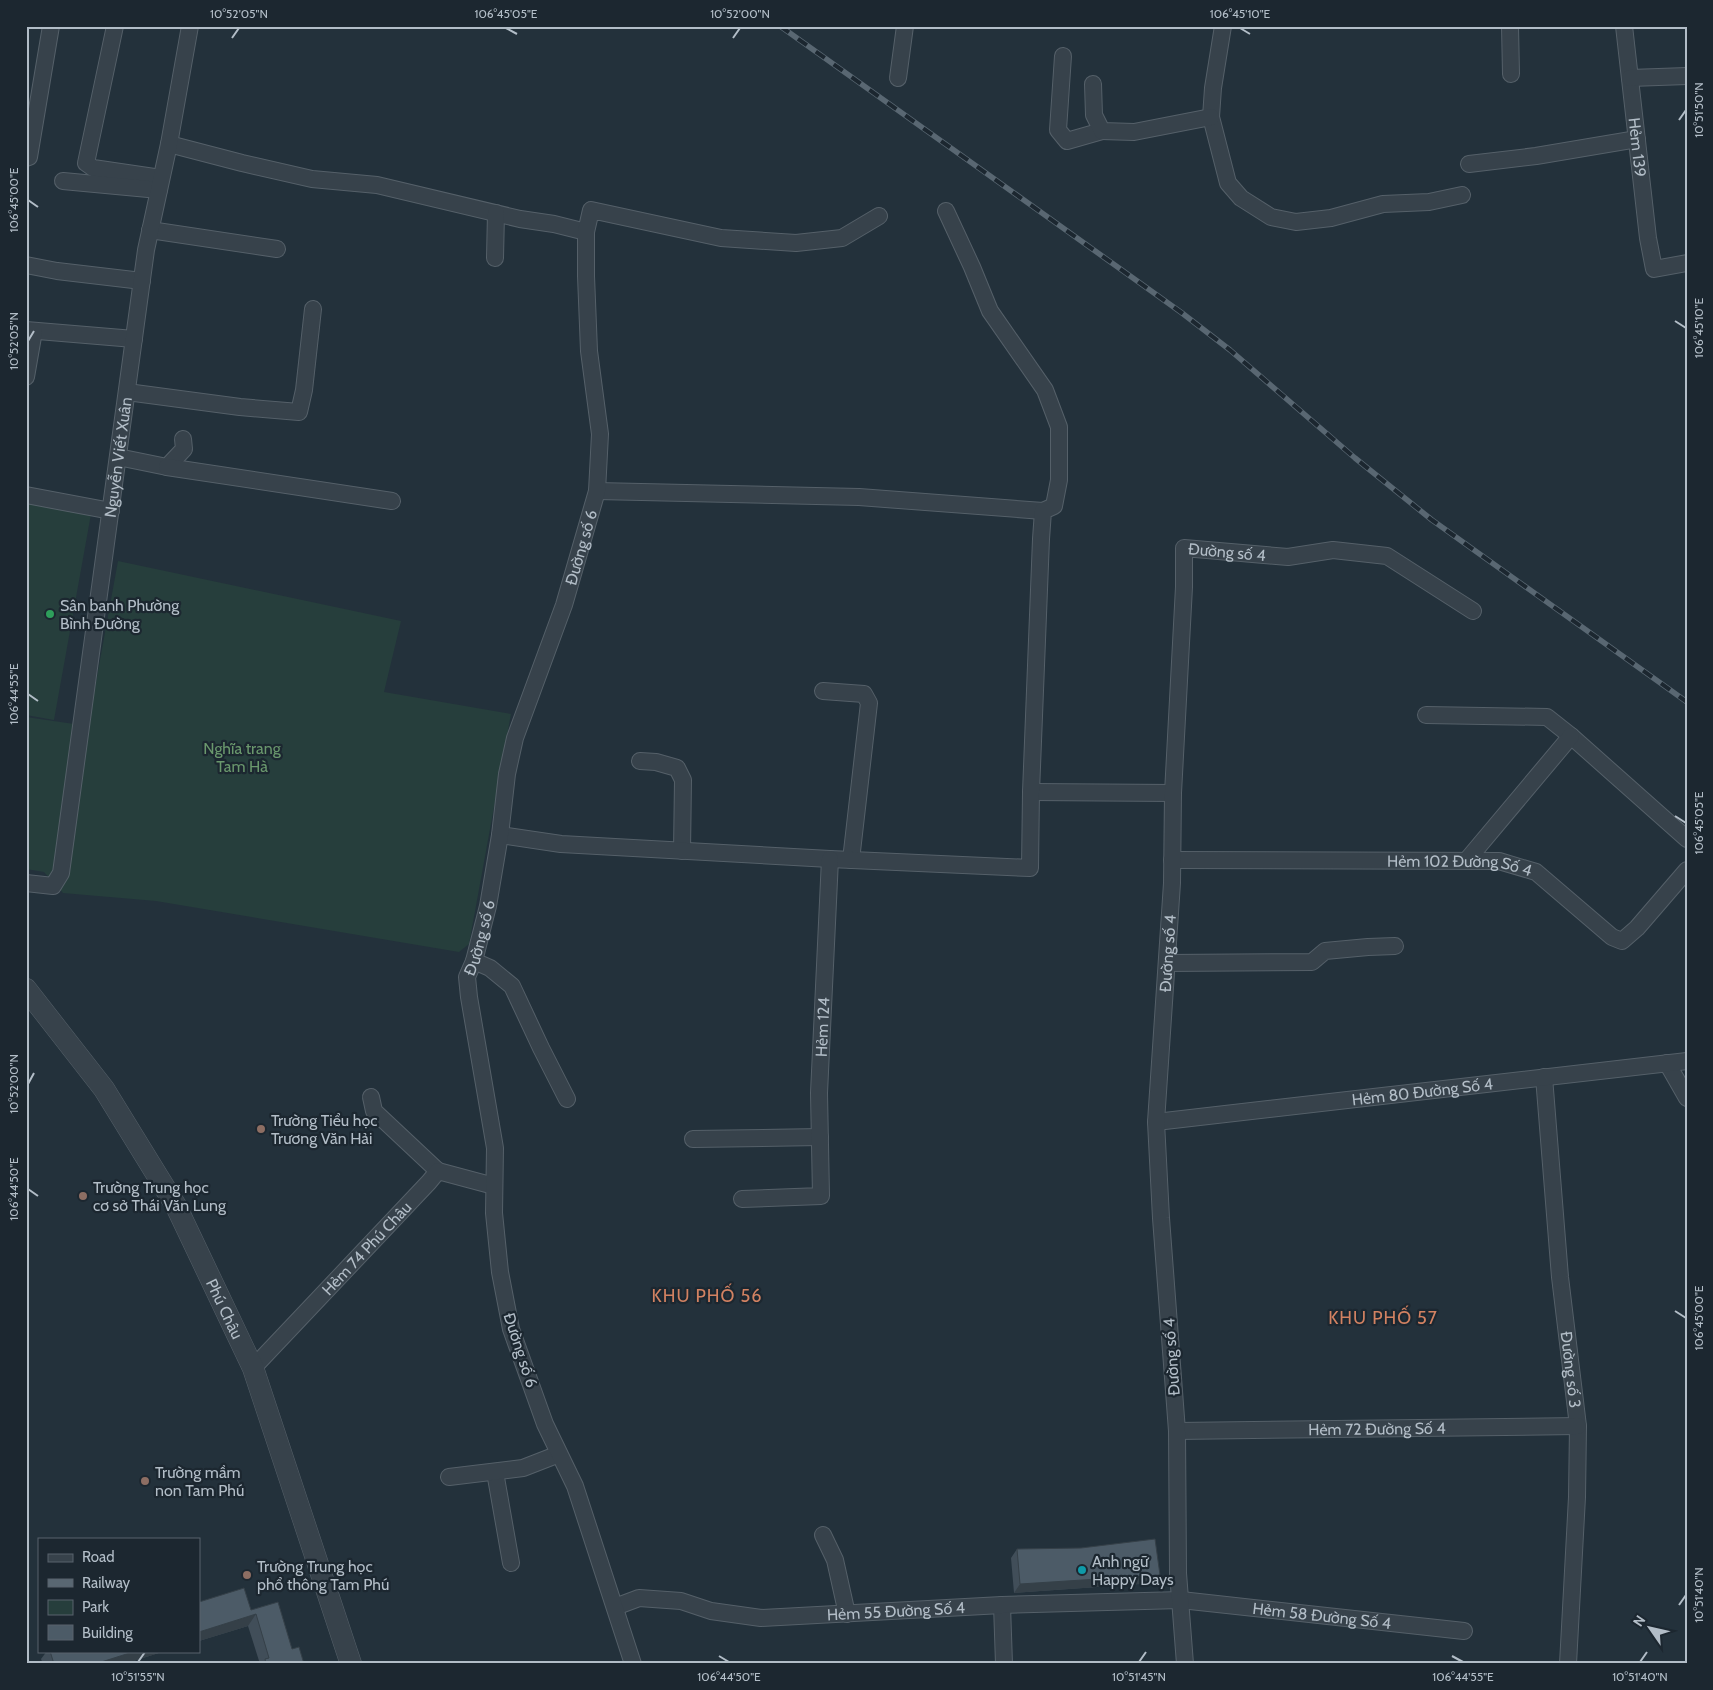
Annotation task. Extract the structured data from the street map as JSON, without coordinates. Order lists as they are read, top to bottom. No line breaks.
{"streets":{"street":["Hẻm 139","Nguyễn Viết Xuân","Đường số 6","Đường số 4","Hẻm 102 Đường Số 4","Hẻm 124","Hẻm 80 Đường Số 4","Hẻm 74 Phú Châu","Phú Châu","Đường số 3","Hẻm 72 Đường Số 4","Hẻm 55 Đường Số 4","Hẻm 58 Đường Số 4"]},"crossings":[["Đường số 6","Hẻm 55 Đường Số 4"],["Đường số 4","Hẻm 102 Đường Số 4"],["Đường số 4","Hẻm 80 Đường Số 4"],["Đường số 4","Hẻm 72 Đường Số 4"],["Đường số 4","Hẻm 55 Đường Số 4"],["Đường số 4","Hẻm 58 Đường Số 4"],["Hẻm 80 Đường Số 4","Đường số 3"],["Hẻm 74 Phú Châu","Phú Châu"],["Đường số 3","Hẻm 72 Đường Số 4"],["Hẻm 55 Đường Số 4","Hẻm 58 Đường Số 4"]],"districts":["KHU PHỐ 56","KHU PHỐ 57"],"parks":["Nghĩa trang Tam Hà"],"places":["Sân banh Phường Bình Đường","Trường Tiểu học Trương Văn Hải","Trường Trung học cơ sở Thái Văn Lung","Trường mầm non Tam Phú","Anh ngữ Happy Days","Trường Trung học phổ thông Tam Phú"],"legend":["Road","Railway","Park","Building"],"north":"top left","coordinates":["10°52'05\"N","106°45'05\"E","10°52'00\"N","106°45'10\"E","10°51'50\"N","106°45'00\"E","106°44'55\"E","106°44'50\"E","10°51'40\"N","10°51'55\"N","10°51'45\"N"]}
